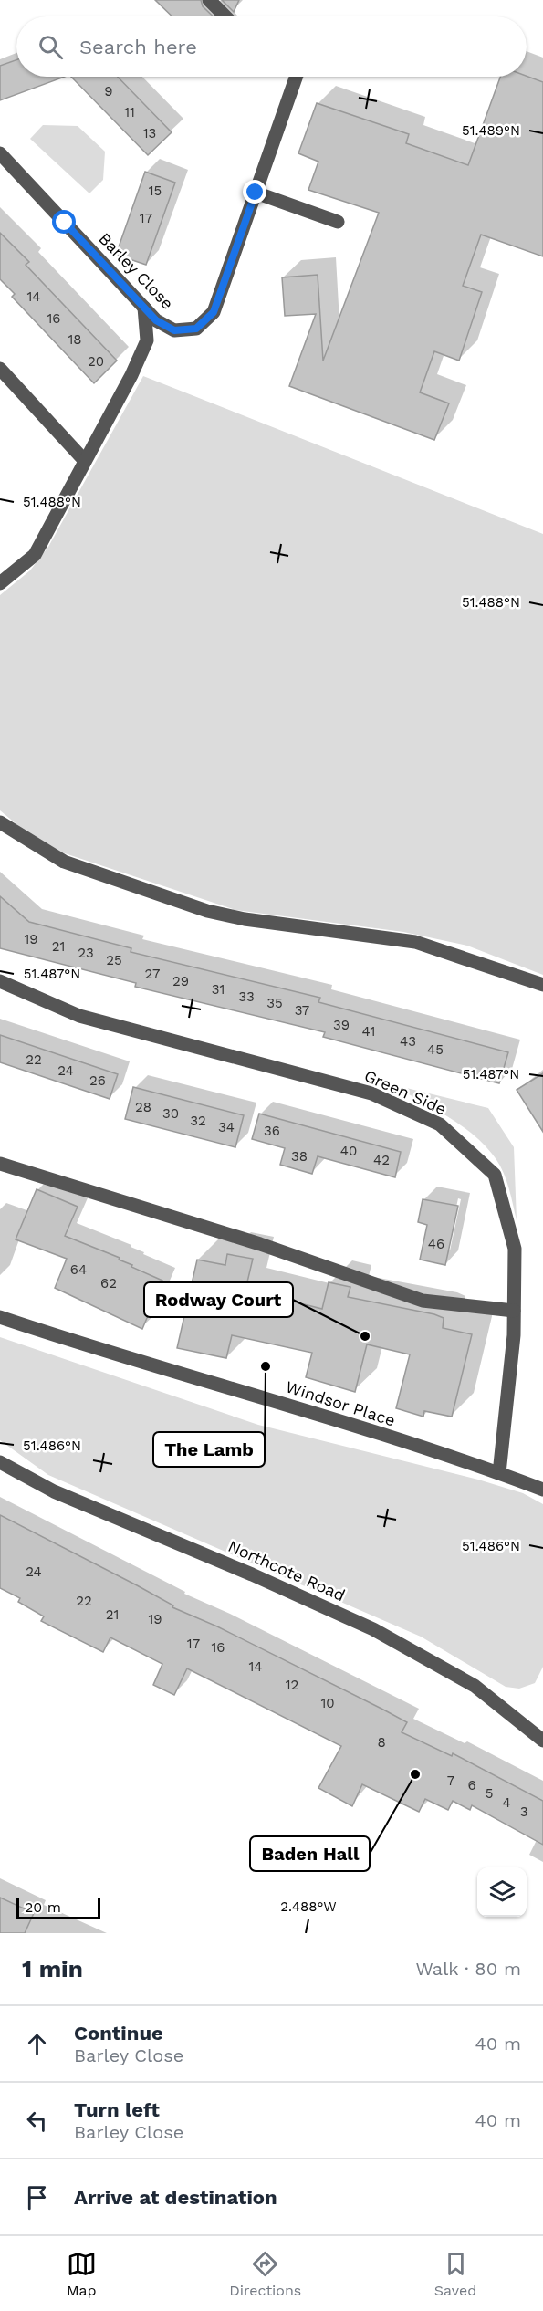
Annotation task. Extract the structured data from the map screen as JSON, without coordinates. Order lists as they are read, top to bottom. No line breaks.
{"streets":{"street":["Barley Close","Green Side","Windsor Place","Northcote Road"]},"crossings":[["Green Side","Windsor Place"]],"places":["Rodway Court","The Lamb","Baden Hall"],"house_numbers":["9","11","13","15","17","14","16","18","20","19","21","23","25","27","29","31","33","35","37","39","41","43","45","22","24","26","28","30","32","34","36","40","38","42","46","64","62","24","22","21","19","17","16","14","12","10","8","7","6","5","4","3"],"scale_bar":"20 m","page":{"search":"Search here","scale":"20 m","heading":["1 min","Walk · 80 m"],"list":[["Continue","Barley Close","40 m"],["Turn left","Barley Close","40 m"],"Arrive at destination"],"nav":["Map","Directions","Saved"]},"coordinates":["51.489°N","51.488°N","51.487°N","51.486°N","2.488°W"]}
